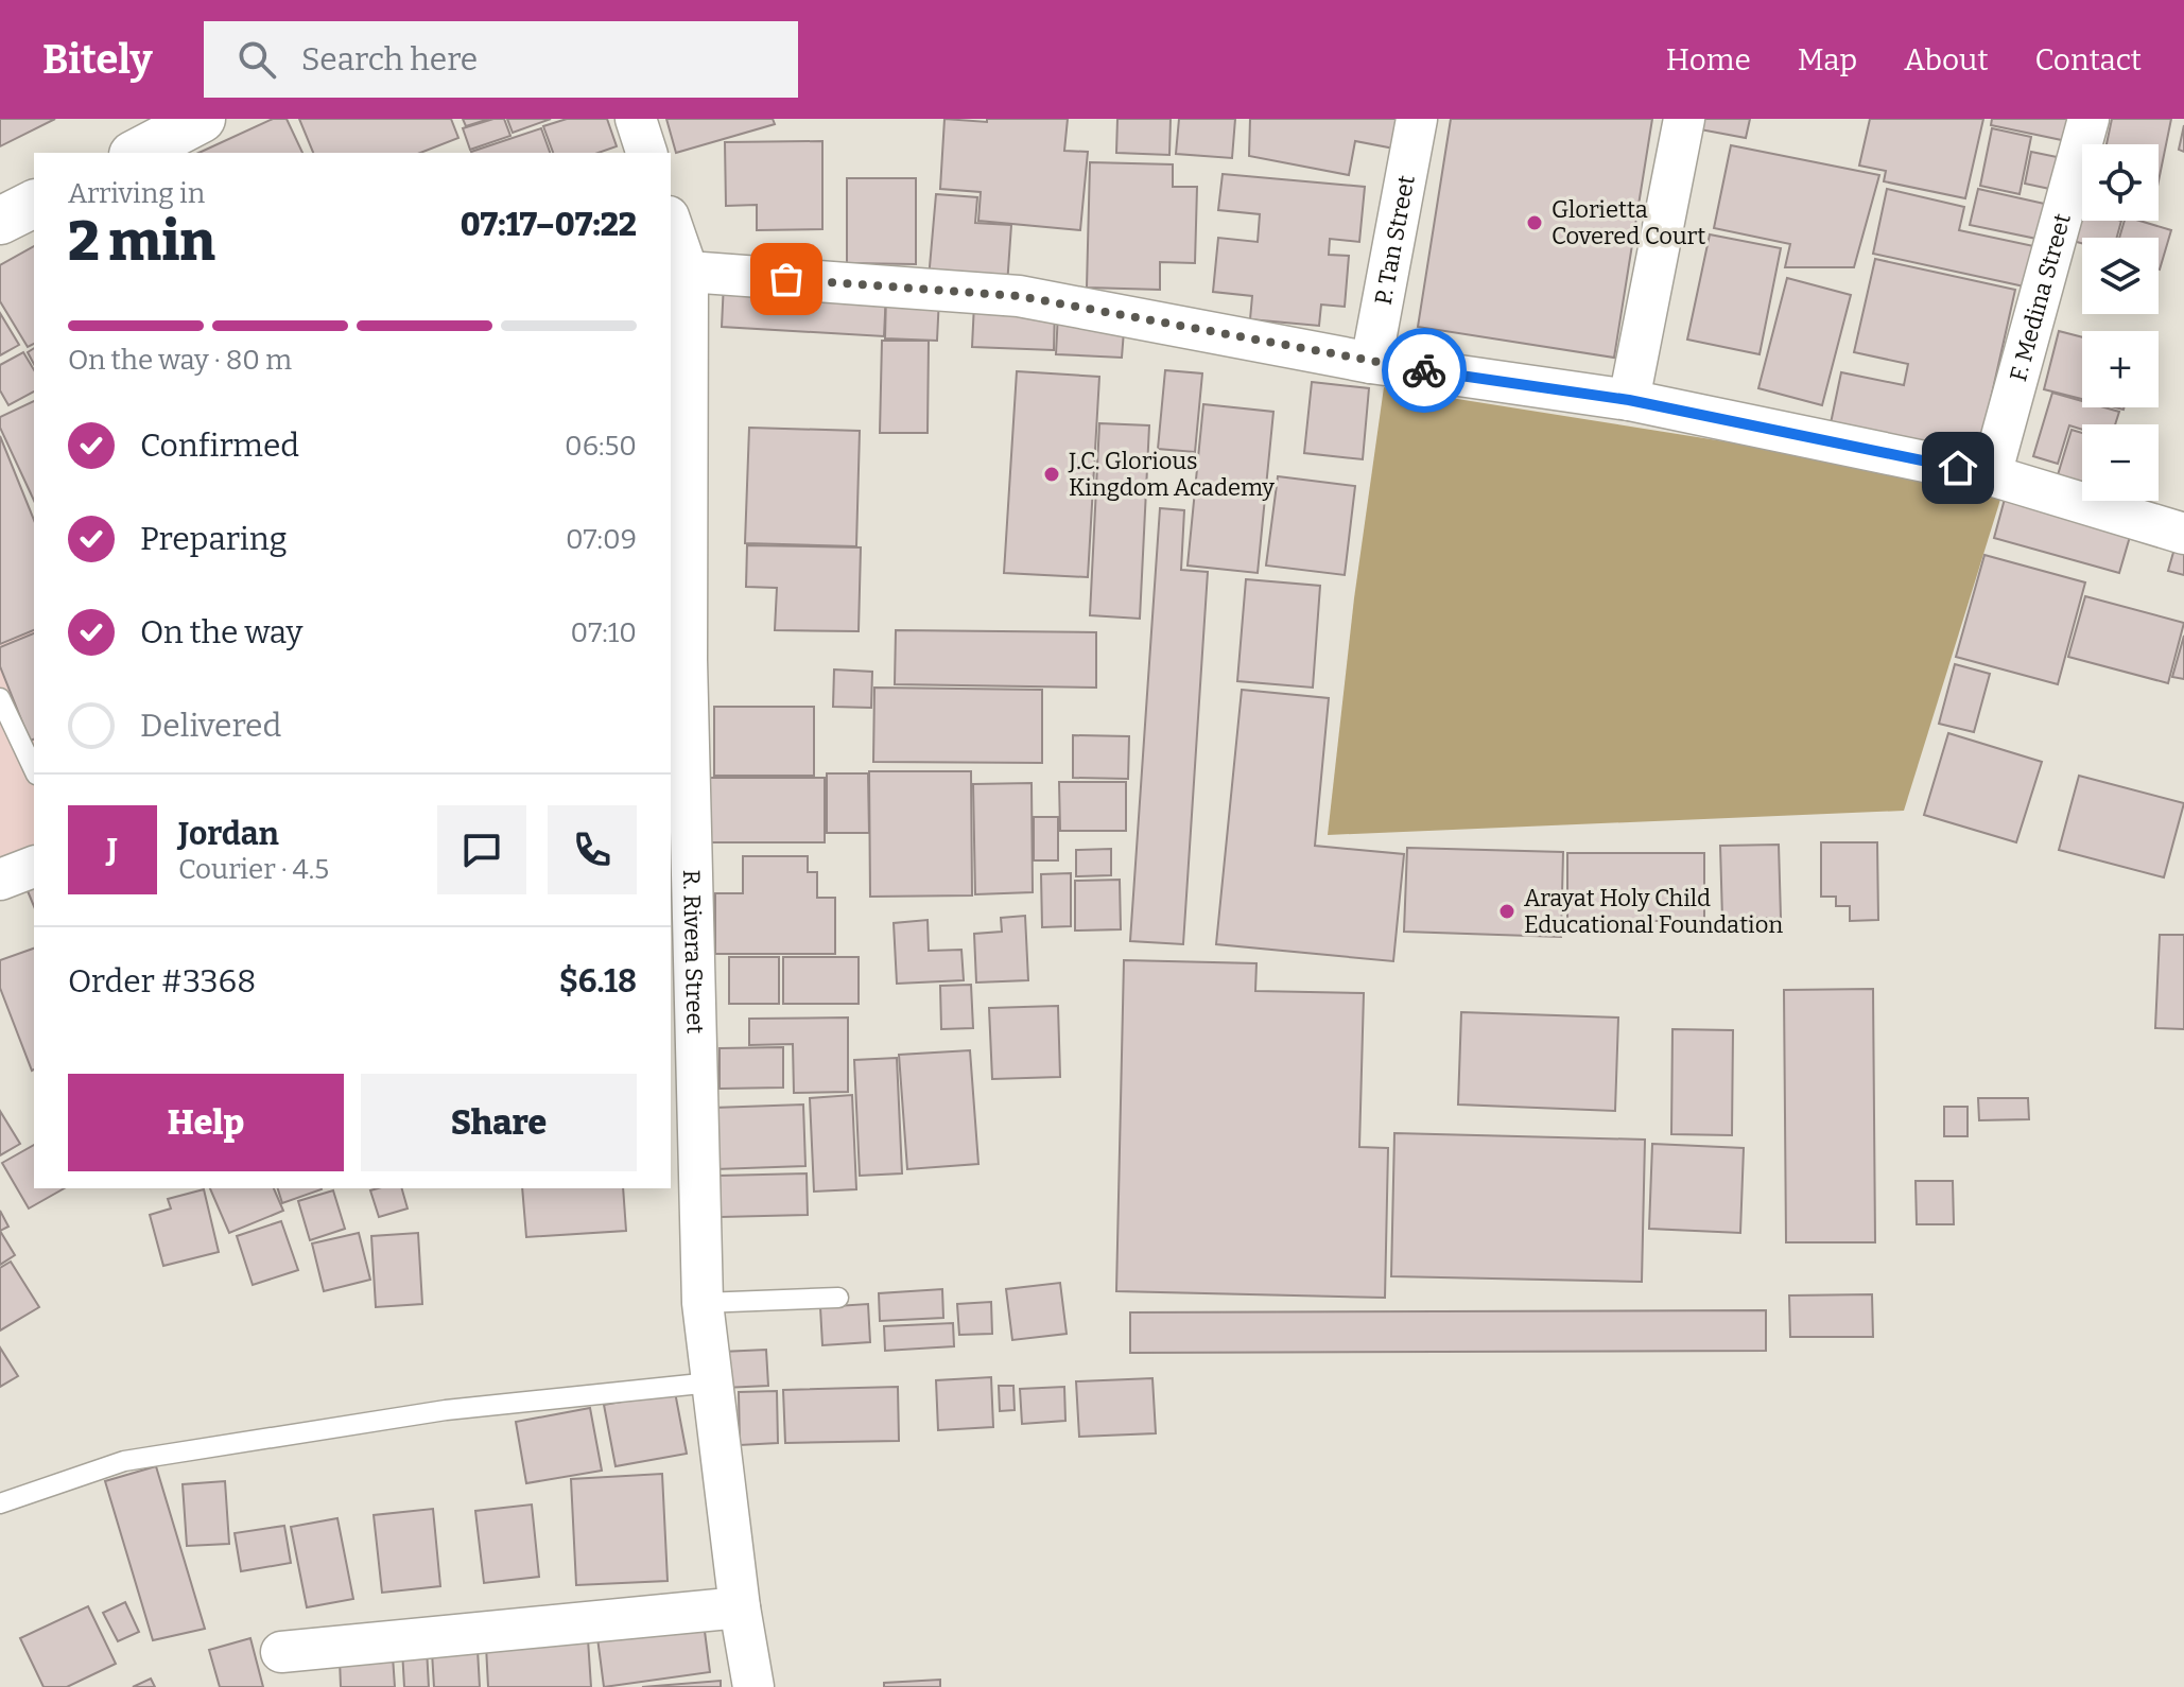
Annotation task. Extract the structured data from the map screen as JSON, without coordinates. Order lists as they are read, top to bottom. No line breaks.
{"streets":{"street":["P. Tan Street","F. Medina Street","R. Rivera Street"]},"places":["Glorietta Covered Court","J.C. Glorious Kingdom Academy","Arayat Holy Child Educational Foundation"],"page":{"header":"Bitely","search":"Search here","nav":["Home","Map","About","Contact"],"map_buttons":["+","−"],"heading":["2 min","Arriving in","07:17–07:22"],"panel":["Jordan","Courier · 4.5","Order #3368","$6.18"],"bar":"On the way · 80 m","list":[["Confirmed","06:50"],["Preparing","07:09"],["On the way","07:10"],"Delivered"],"round":"J","buttons":["Help","Share"]}}
